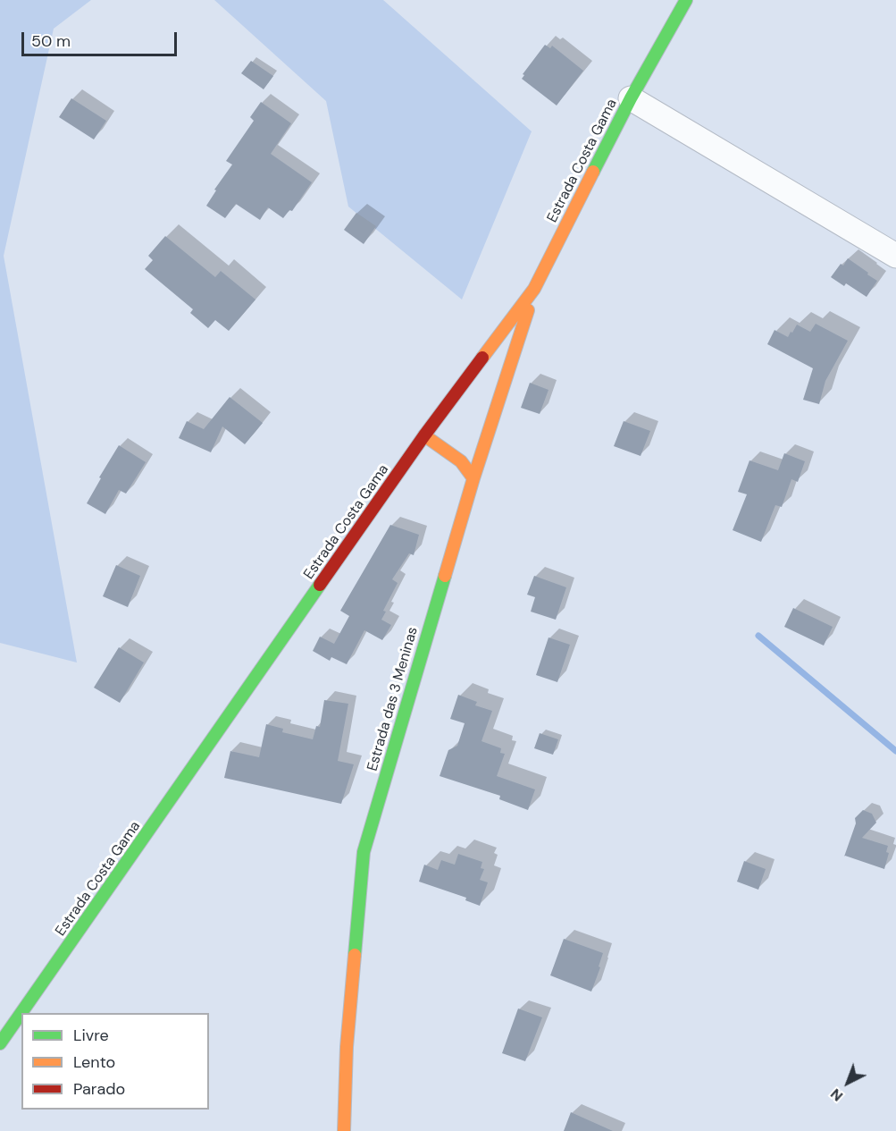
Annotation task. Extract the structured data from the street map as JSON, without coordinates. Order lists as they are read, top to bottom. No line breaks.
{"streets":{"main road":["Estrada Costa Gama","Estrada das 3 Meninas"]},"crossings":[["Estrada Costa Gama","Estrada das 3 Meninas"]],"legend":["Livre","Lento","Parado"],"scale_bar":"50 m","north":"bottom left"}
